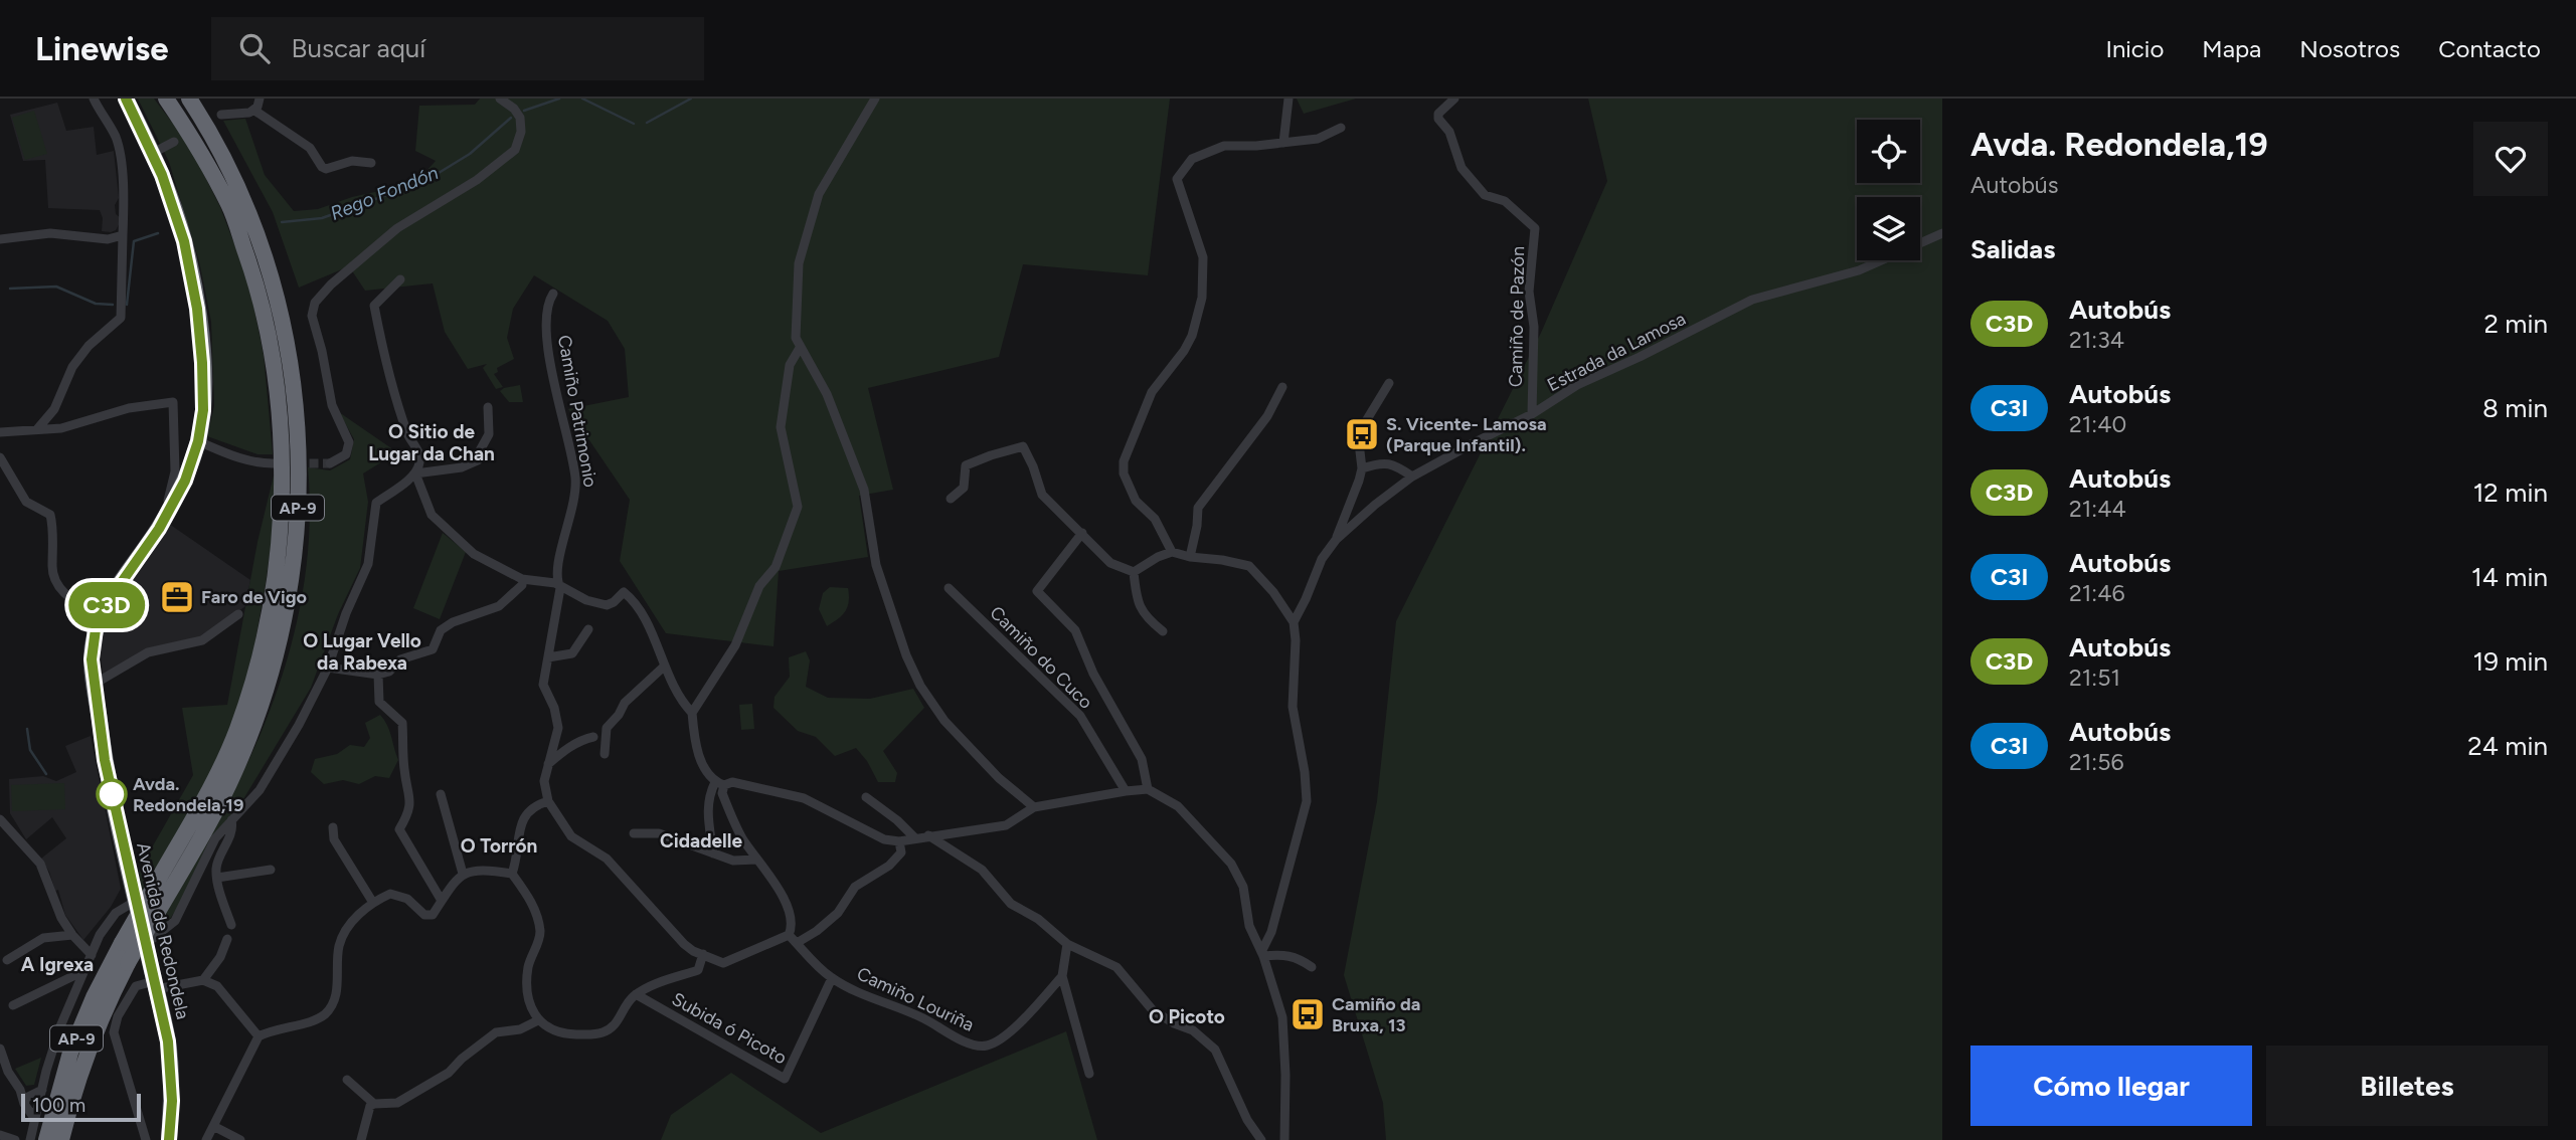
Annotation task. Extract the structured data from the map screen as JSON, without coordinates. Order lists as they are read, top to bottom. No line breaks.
{"streets":{"highway":["AP-9","Avenida de Redondela"],"street":["Camiño de Pazón","Estrada da Lamosa","Camiño Patrimonio","Camiño do Cuco","Camiño Louriña","Subida ó Picoto"]},"crossings":[["Camiño de Pazón","Estrada da Lamosa"],["Camiño Louriña","Subida ó Picoto"]],"districts":["O Sitio de Lugar da Chan","O Lugar Vello da Rabexa","Cidadelle","O Torrón","A Igrexa","O Picoto"],"water":["Rego Fondón"],"places":{"bus stop":["S. Vicente- Lamosa (Parque Infantil).","Camiño da Bruxa, 13"],"office":["Faro de Vigo"],"other":["Avda. Redondela,19"]},"lines":["bus line C3D"],"scale_bar":"100 m","page":{"header":"Linewise","search":"Buscar aquí","nav":["Inicio","Mapa","Nosotros","Contacto"],"on_map":"C3D","heading":[["Avda. Redondela,19","Autobús"],"Salidas"],"list":[{"mark":"C3D","name":"Autobús","note":"21:34","value":"2 min"},{"mark":"C3I","name":"Autobús","note":"21:40","value":"8 min"},{"mark":"C3D","name":"Autobús","note":"21:44","value":"12 min"},{"mark":"C3I","name":"Autobús","note":"21:46","value":"14 min"},{"mark":"C3D","name":"Autobús","note":"21:51","value":"19 min"},{"mark":"C3I","name":"Autobús","note":"21:56","value":"24 min"}],"buttons":["Cómo llegar","Billetes"],"scale":"100 m"}}
